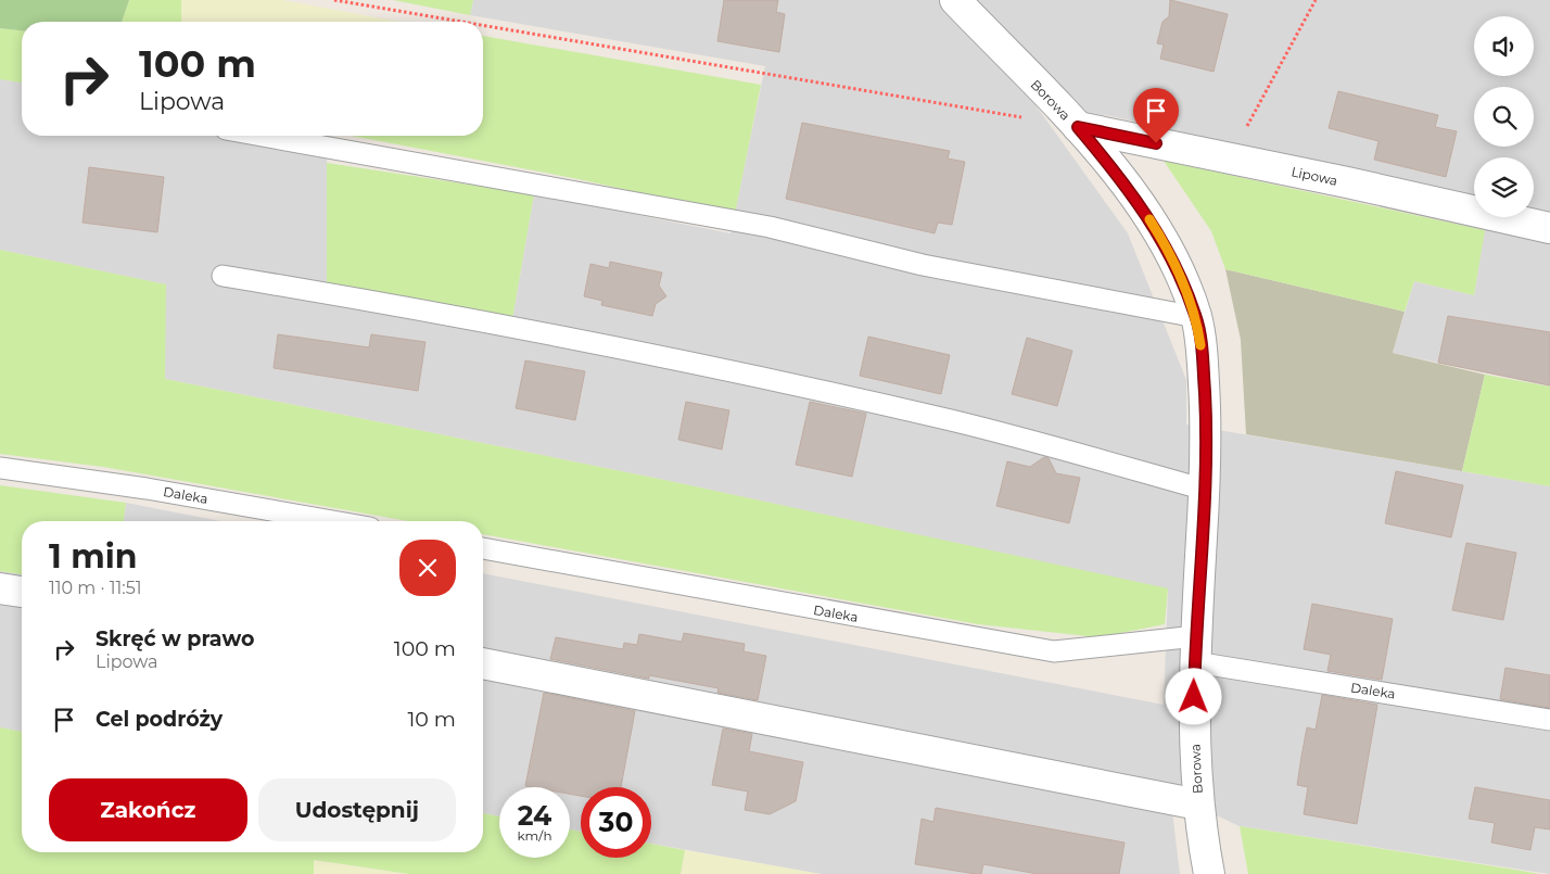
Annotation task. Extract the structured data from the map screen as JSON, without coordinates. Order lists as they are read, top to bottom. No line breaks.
{"streets":{"street":["Borowa","Lipowa"],"lane":["Daleka"]},"crossings":[["Borowa","Lipowa"],["Borowa","Daleka"]],"page":{"turn":["100 m","Lipowa"],"heading":["1 min","110 m · 11:51"],"list":[{"name":"Skręć w prawo","note":"Lipowa","value":"100 m"},{"name":"Cel podróży","value":"10 m"}],"buttons":["Zakończ","Udostępnij"],"speed":"24 km/h","limit":"30"}}
